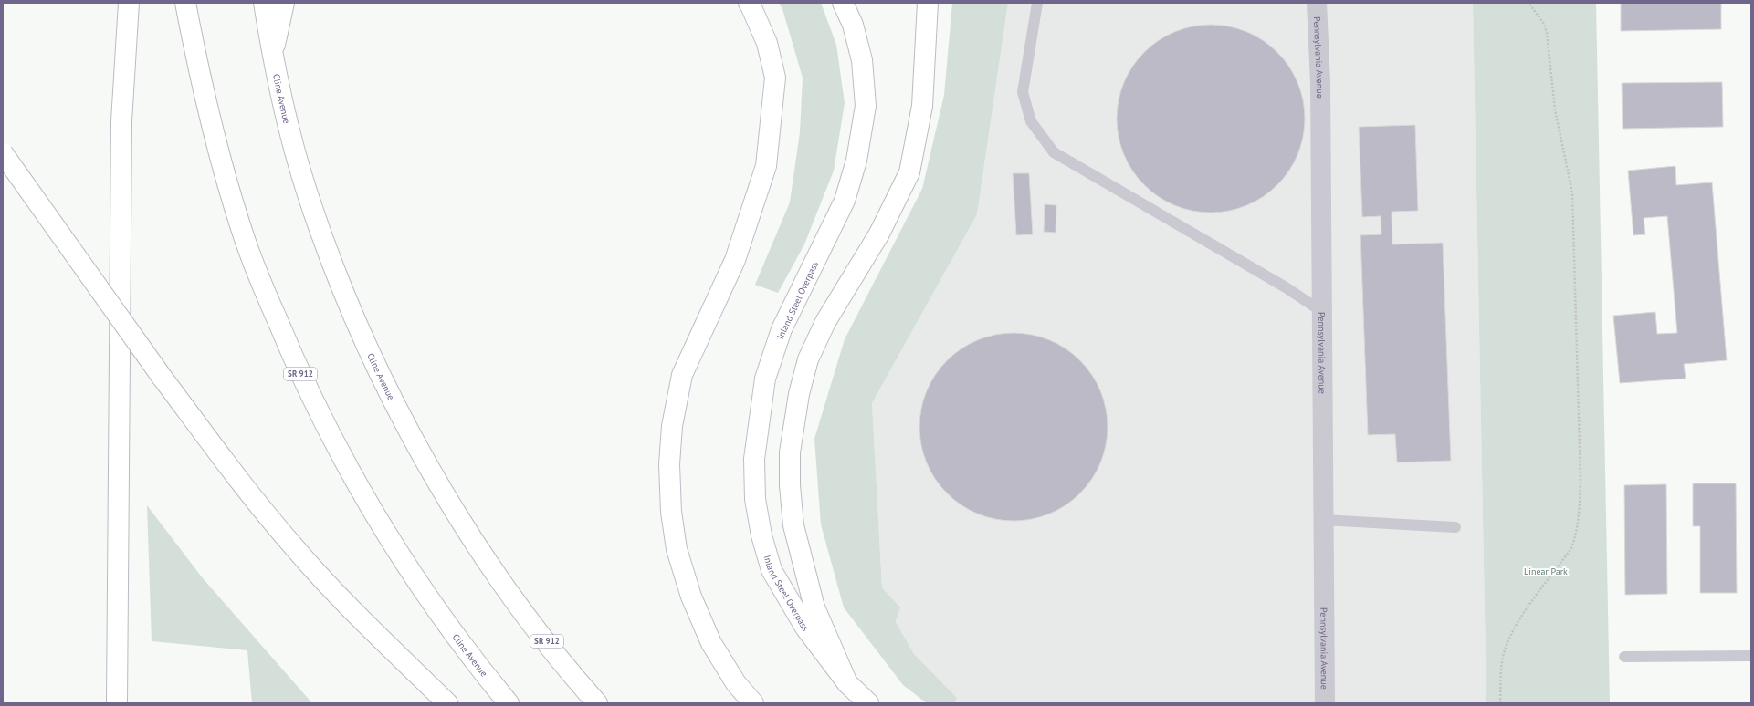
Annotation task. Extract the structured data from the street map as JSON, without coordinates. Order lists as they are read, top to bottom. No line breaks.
{"streets":{"main road":["Cline Avenue","Inland Steel Overpass","SR 912"],"street":["Pennsylvania Avenue"]},"parks":["Linear Park"]}
